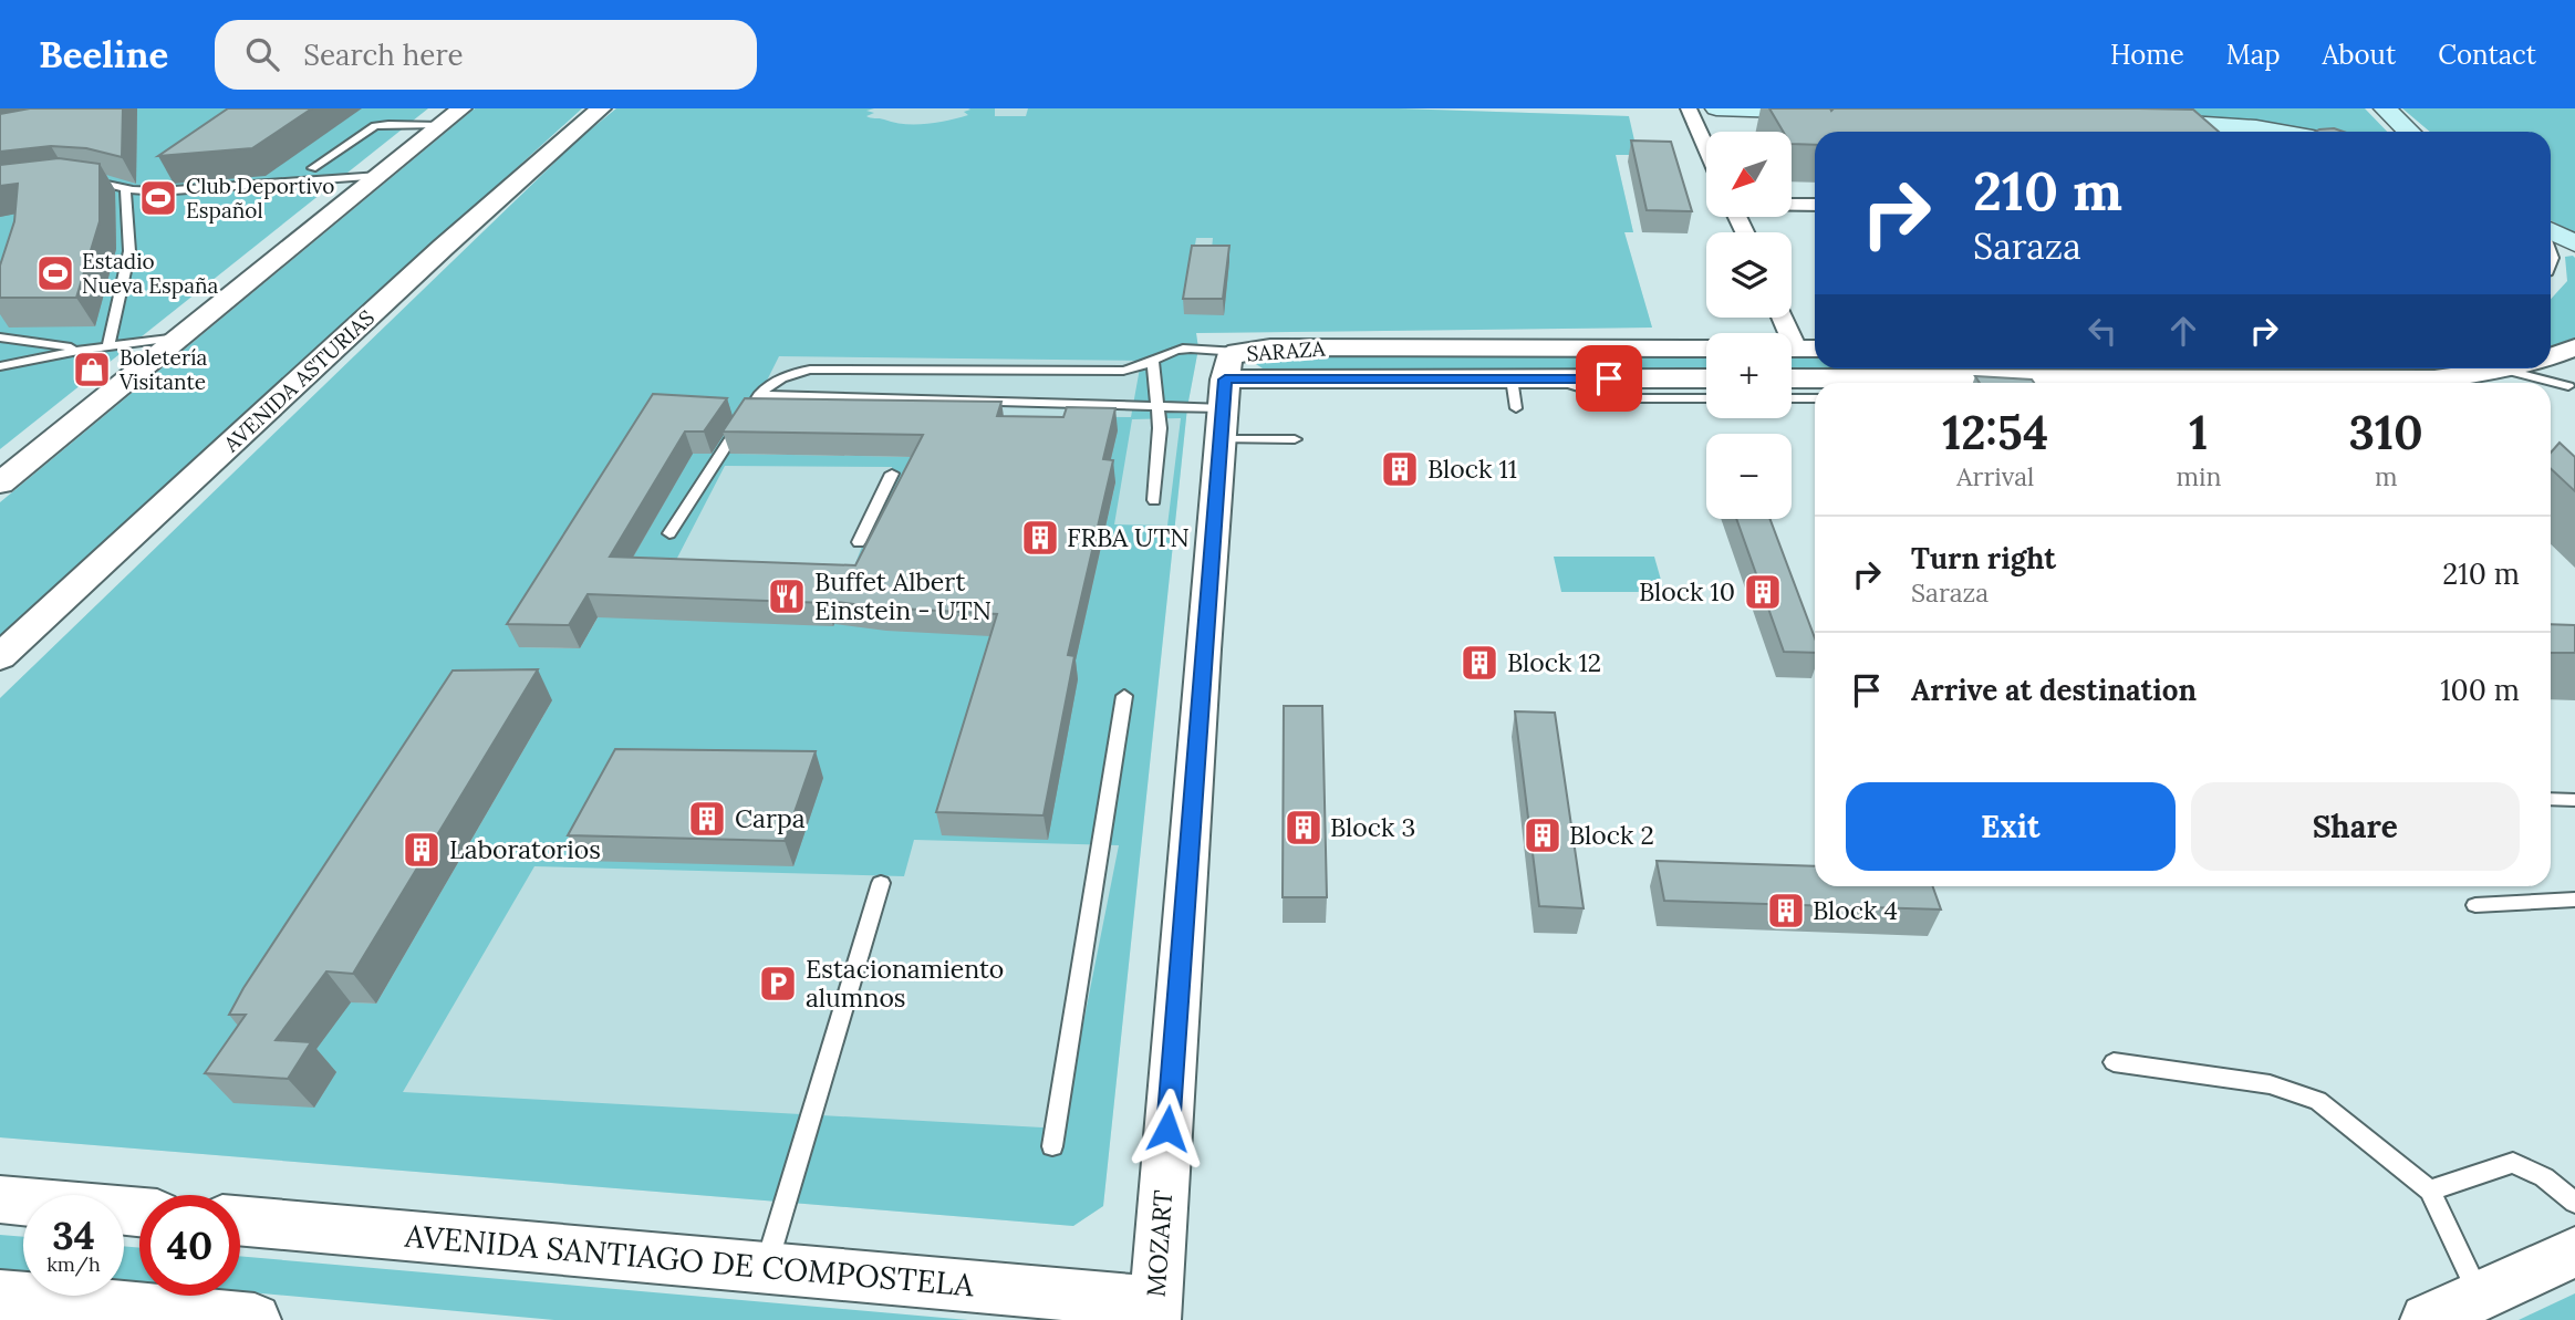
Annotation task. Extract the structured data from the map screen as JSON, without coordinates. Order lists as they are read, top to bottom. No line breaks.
{"streets":{"street":["SARAZA","AVENIDA ASTURIAS","MOZART","AVENIDA SANTIAGO DE COMPOSTELA"]},"crossings":[["SARAZA","MOZART"],["MOZART","AVENIDA SANTIAGO DE COMPOSTELA"]],"places":{"sports":["Club Deportivo Español","Estadio Nueva España"],"shop":["Boletería Visitante"],"building":["Block 11","FRBA UTN","Block 10","Block 12","Carpa","Block 3","Block 2","Laboratorios","Block 4"],"restaurant":["Buffet Albert Einstein - UTN"],"parking":["Estacionamiento alumnos"]},"north":"bottom left","page":{"header":"Beeline","search":"Search here","nav":["Home","Map","About","Contact"],"map_buttons":["+","−"],"turn":["210 m","Saraza"],"eta":["12:54","Arrival","1","min","310","m"],"list":[{"name":"Turn right","note":"Saraza","value":"210 m"},{"name":"Arrive at destination","value":"100 m"}],"buttons":["Exit","Share"],"speed":"34 km/h","limit":"40"}}
